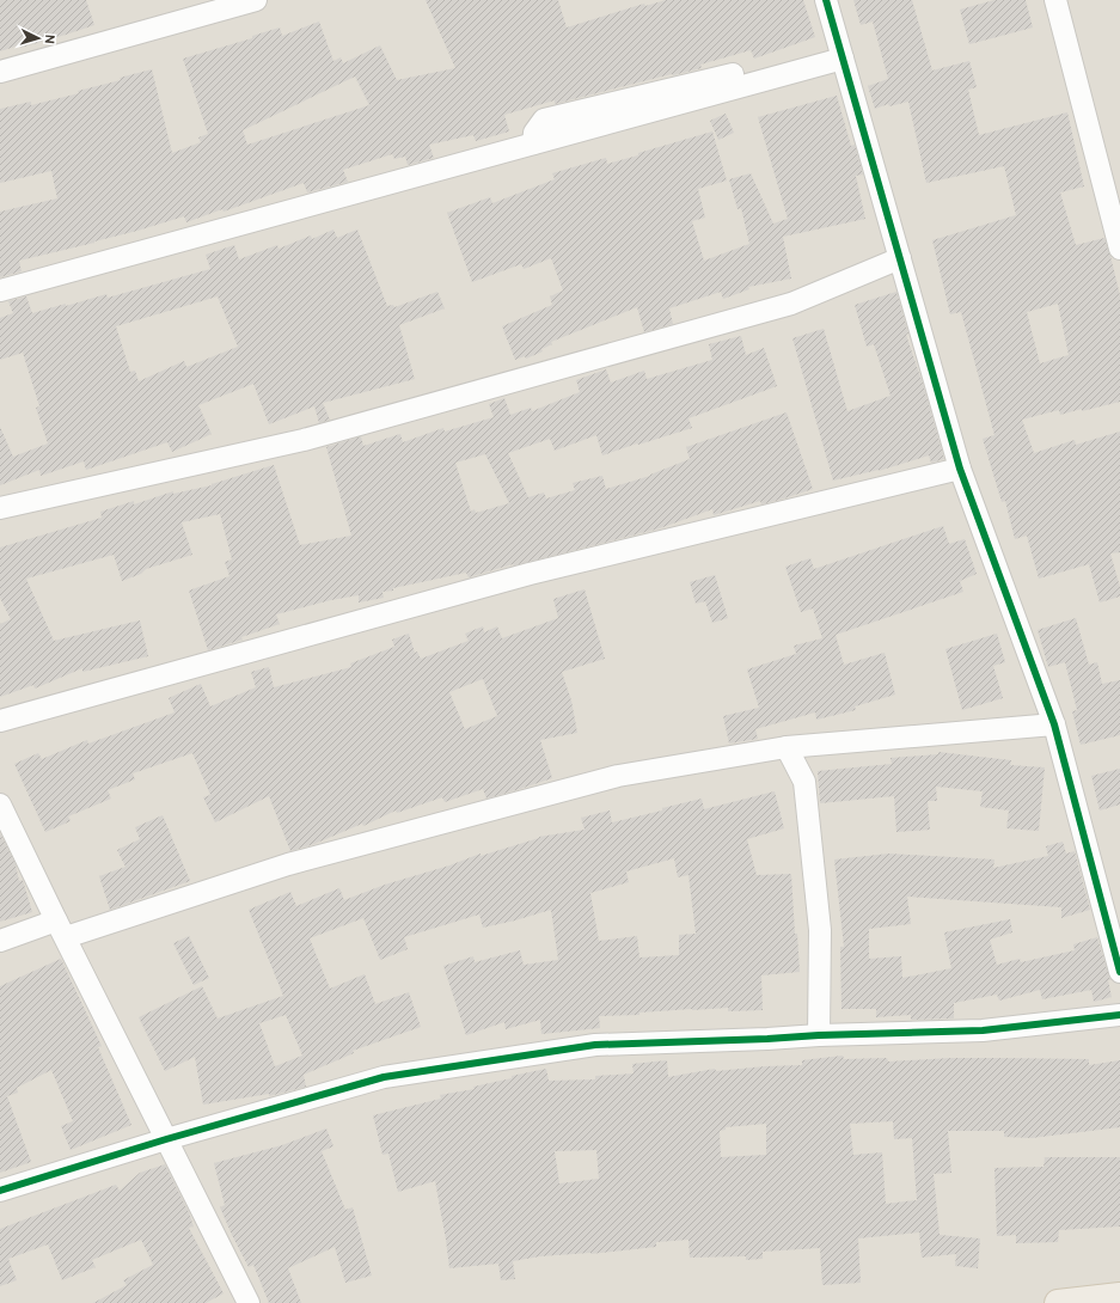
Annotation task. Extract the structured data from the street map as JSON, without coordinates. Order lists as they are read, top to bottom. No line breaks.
{"north":"right"}
